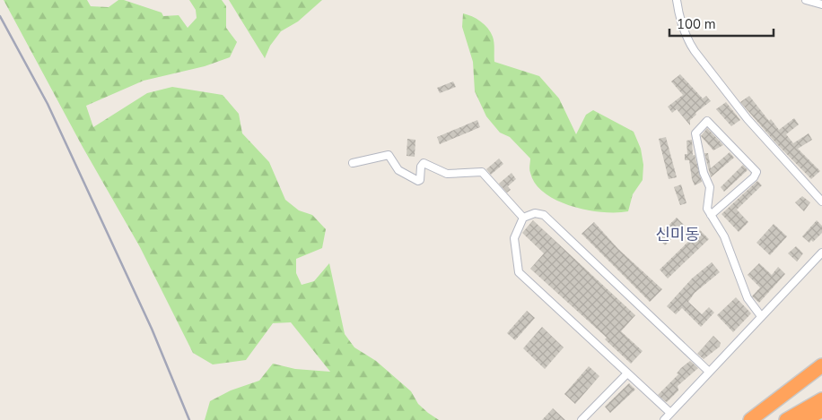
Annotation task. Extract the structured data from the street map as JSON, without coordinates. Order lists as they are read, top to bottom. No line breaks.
{"districts":["신미동"],"scale_bar":"100 m"}
